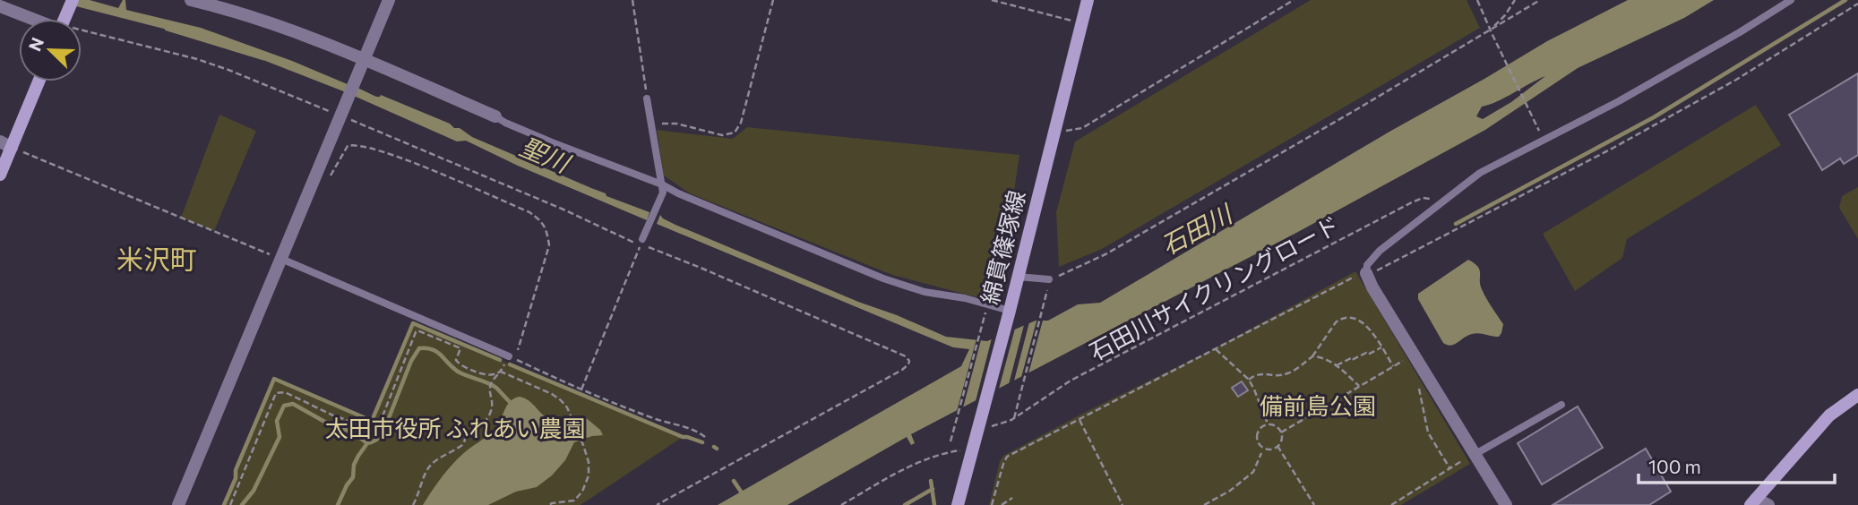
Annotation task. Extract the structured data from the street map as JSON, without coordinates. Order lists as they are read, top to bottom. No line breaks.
{"streets":{"main road":["綿貫篠塚線"],"path":["石田川サイクリングロード"]},"crossings":[["綿貫篠塚線","石田川サイクリングロード"]],"districts":["米沢町"],"water":["聖川","石田川"],"parks":["備前島公園","太田市役所 ふれあい農園"],"scale_bar":"100 m","north":"top left"}
